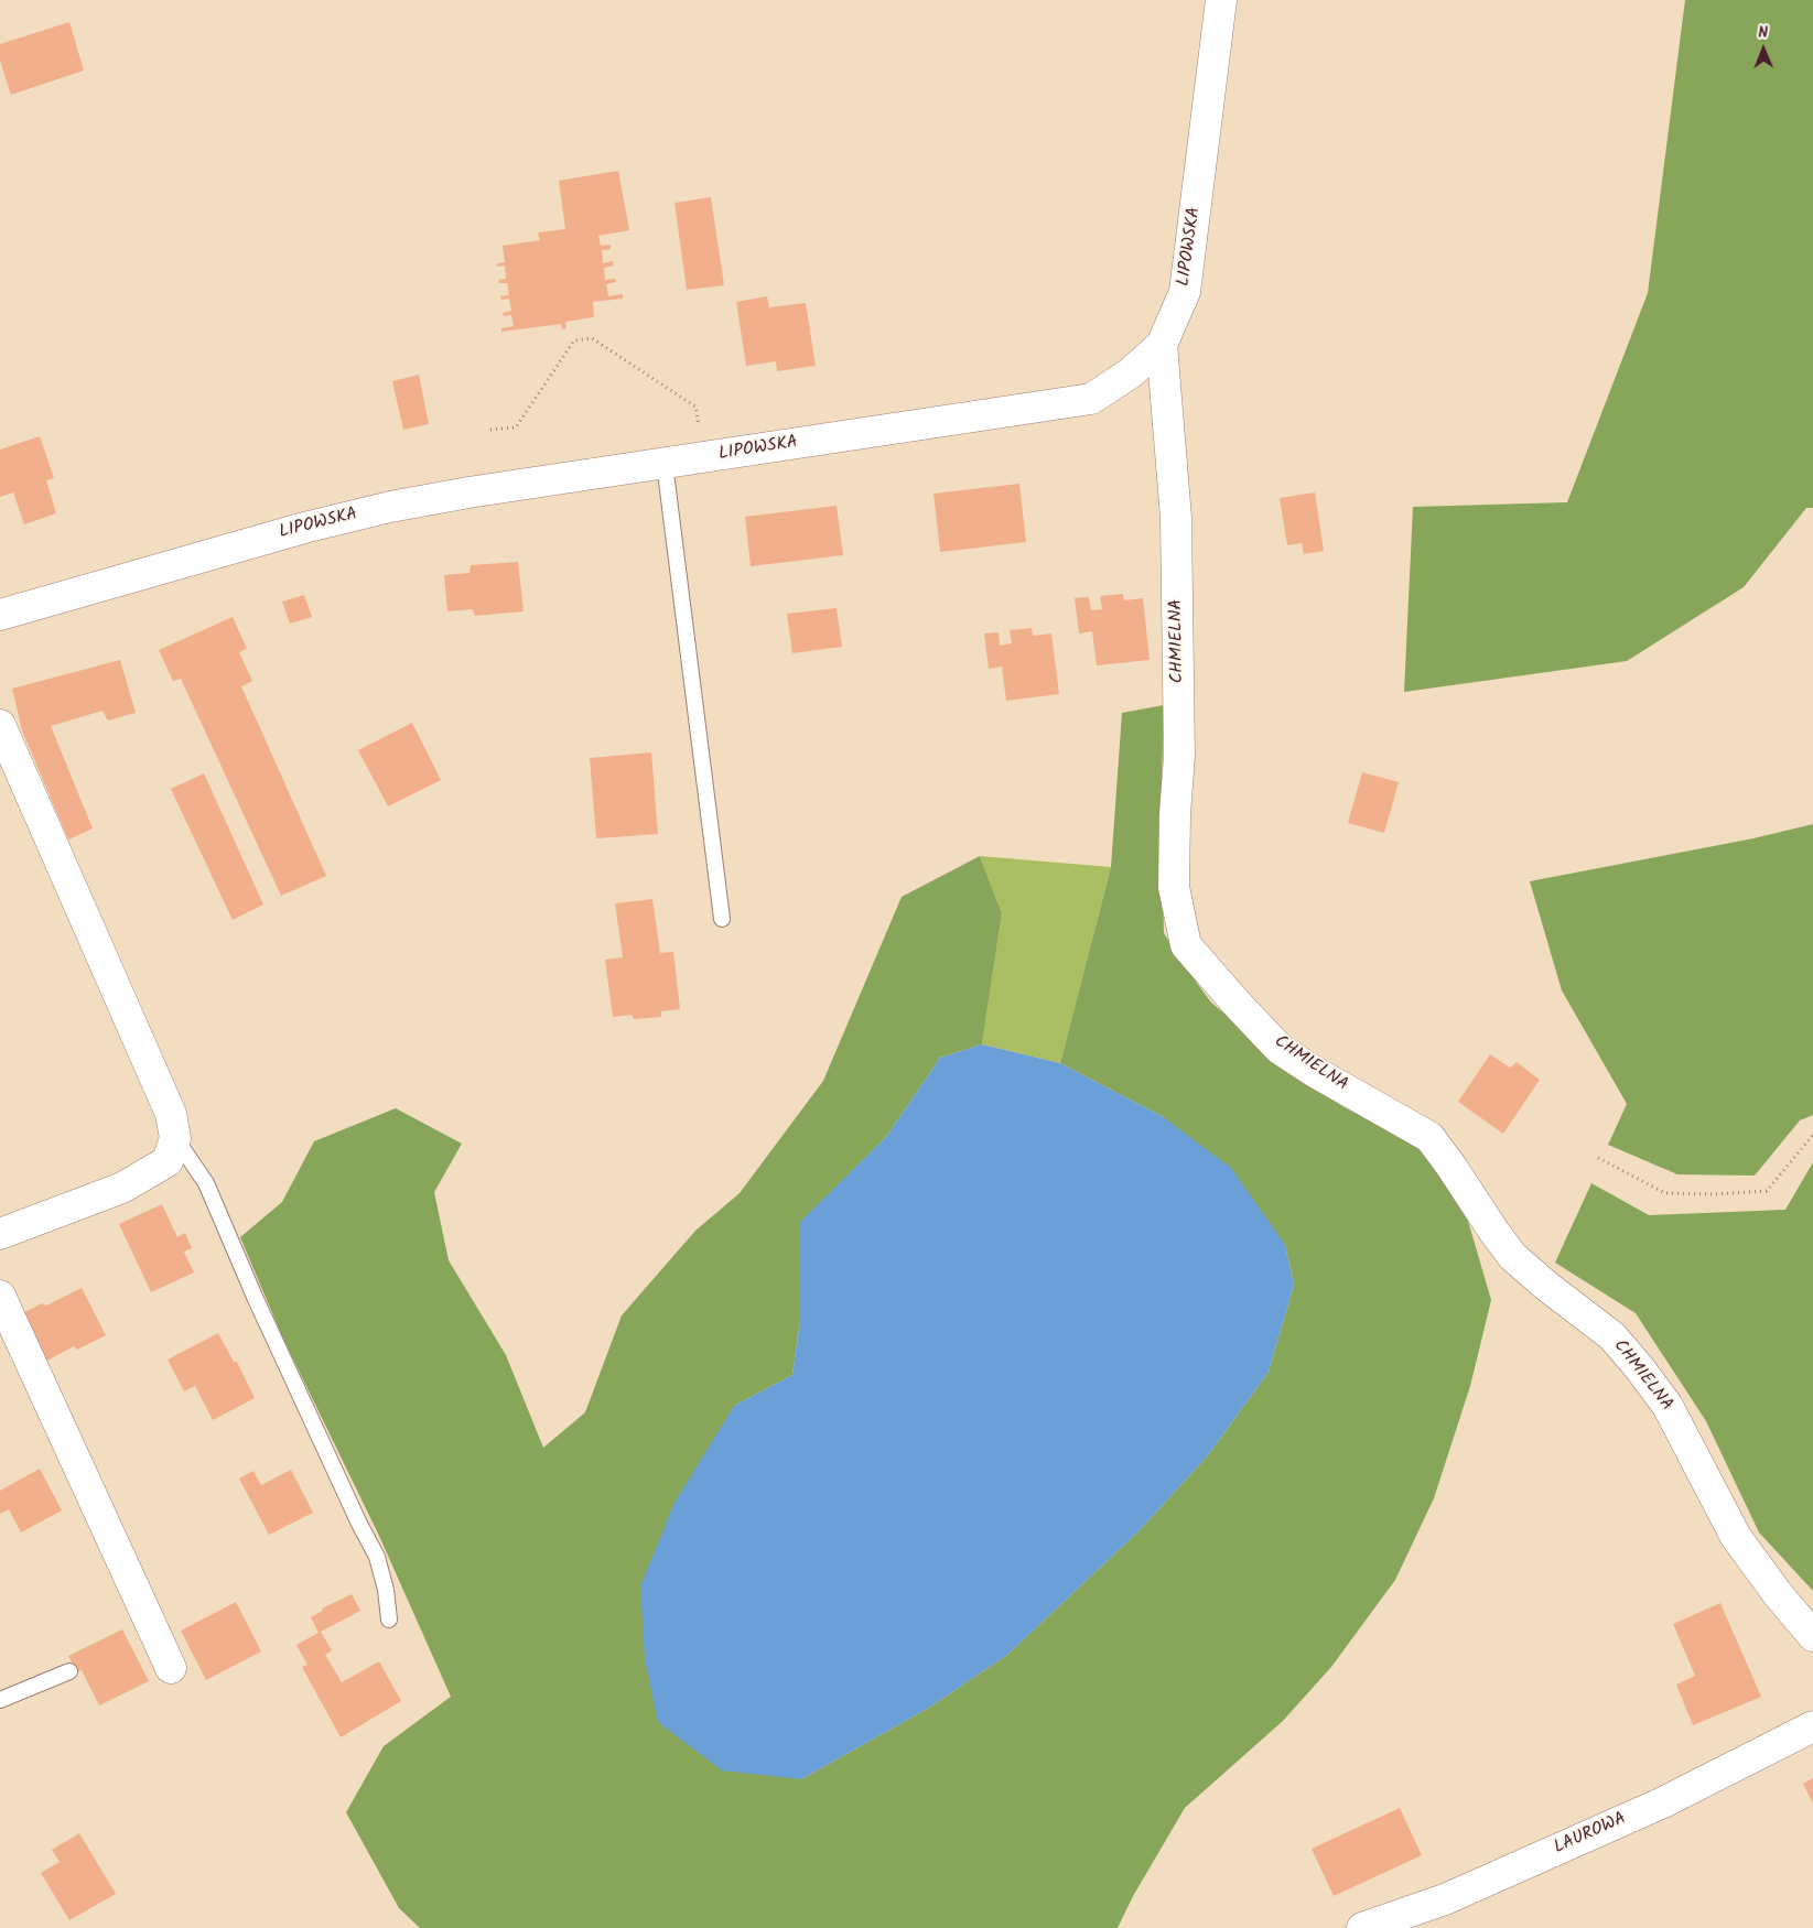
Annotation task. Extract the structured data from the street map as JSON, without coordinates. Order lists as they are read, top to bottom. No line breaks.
{"streets":{"street":["LIPOWSKA","CHMIELNA","LAUROWA"]},"crossings":[["LIPOWSKA","CHMIELNA"]],"north":"top"}
